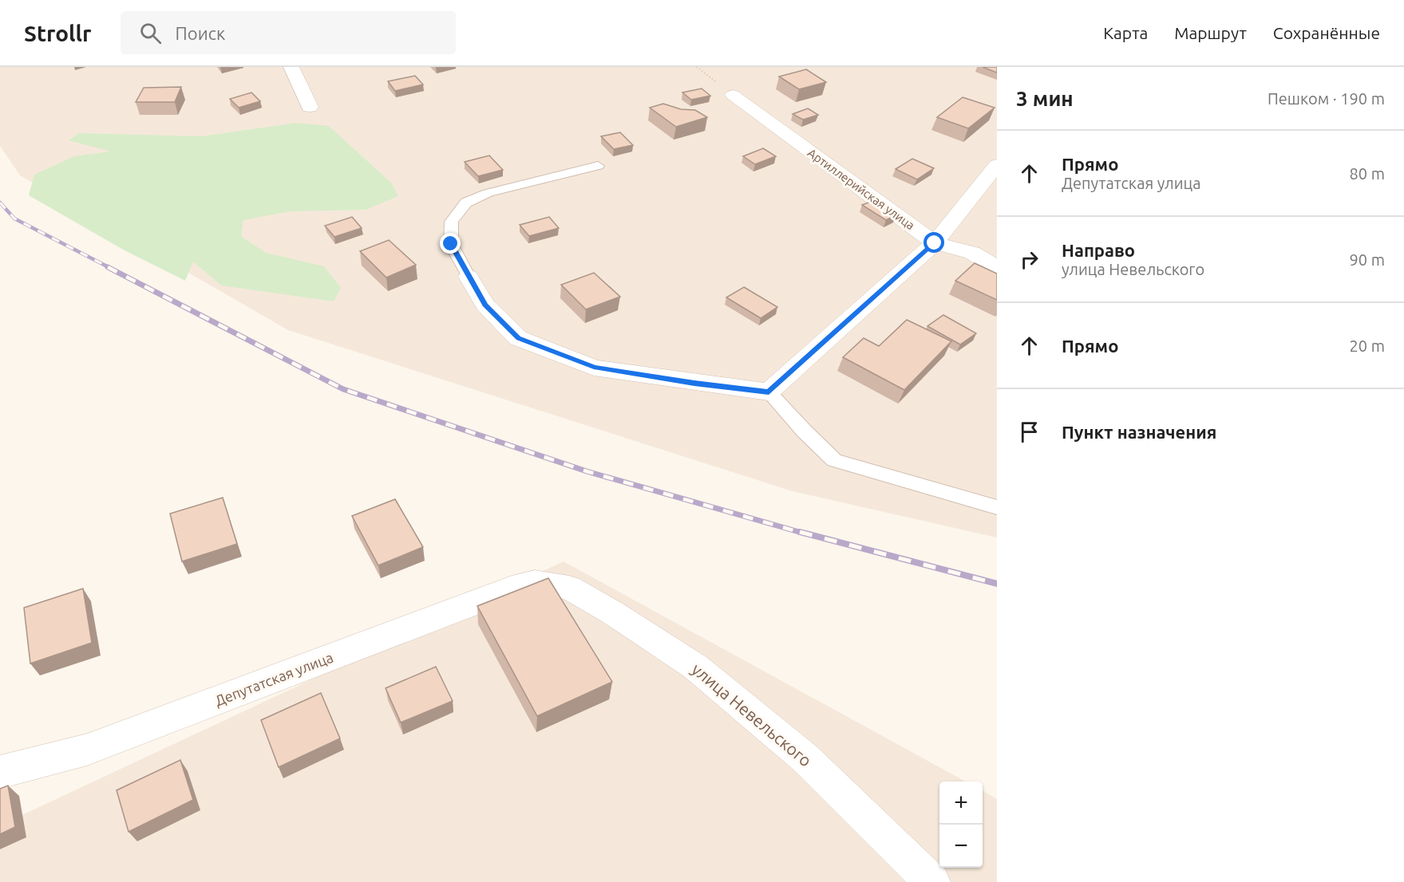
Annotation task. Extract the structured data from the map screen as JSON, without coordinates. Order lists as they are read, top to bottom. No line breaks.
{"streets":{"street":["Артиллерийская улица","Депутатская улица","улица Невельского"]},"crossings":[["Депутатская улица","улица Невельского"]],"page":{"header":"Strollr","search":"Поиск","nav":["Карта","Маршрут","Сохранённые"],"heading":["3 мин","Пешком · 190 m"],"list":[["Прямо","Депутатская улица","80 m"],["Направо","улица Невельского","90 m"],["Прямо","20 m"],"Пункт назначения"],"map_buttons":["+","−"]}}
